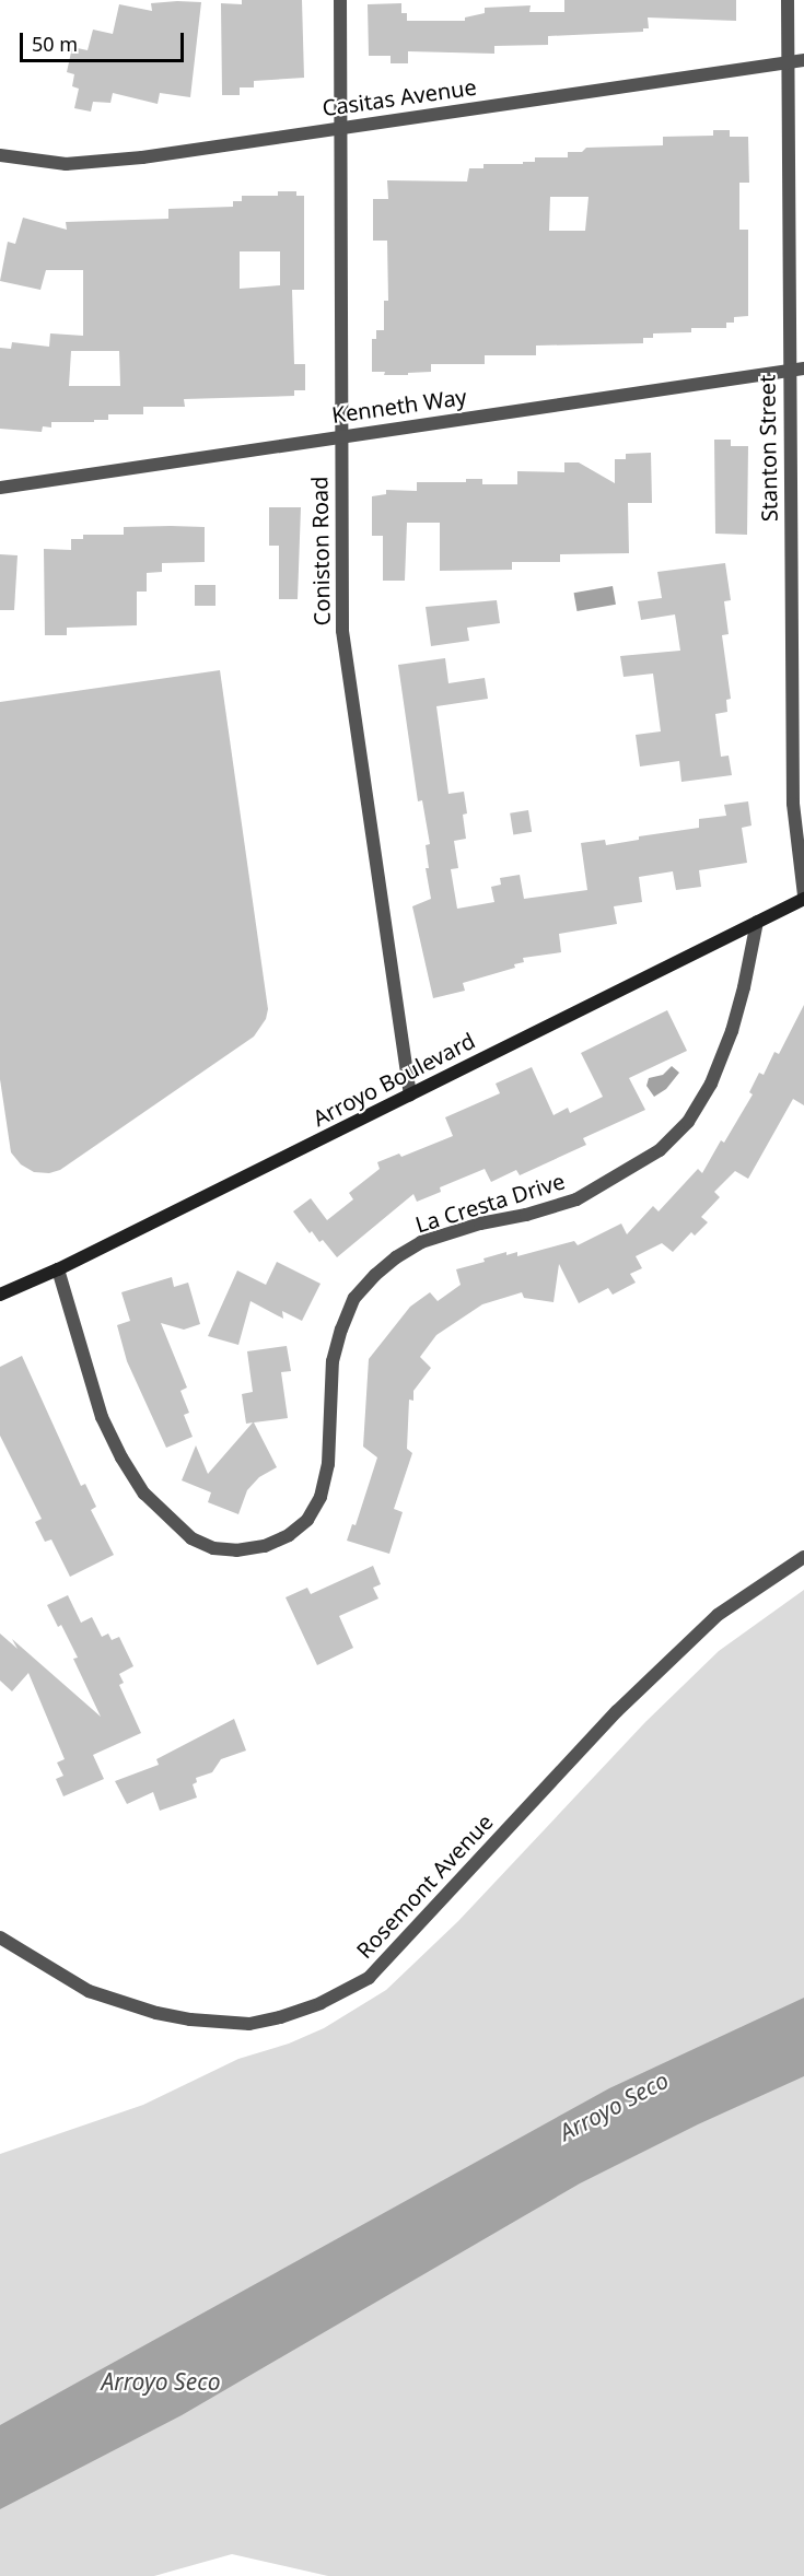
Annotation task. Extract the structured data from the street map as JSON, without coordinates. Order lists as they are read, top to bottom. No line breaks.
{"streets":{"street":["Casitas Avenue","Kenneth Way","Stanton Street","Coniston Road","Arroyo Boulevard","La Cresta Drive","Rosemont Avenue"]},"crossings":[["Casitas Avenue","Stanton Street"],["Casitas Avenue","Coniston Road"],["Kenneth Way","Stanton Street"],["Kenneth Way","Coniston Road"],["Stanton Street","Arroyo Boulevard"],["Coniston Road","Arroyo Boulevard"],["Arroyo Boulevard","La Cresta Drive"]],"water":["Arroyo Seco"],"scale_bar":"50 m"}
